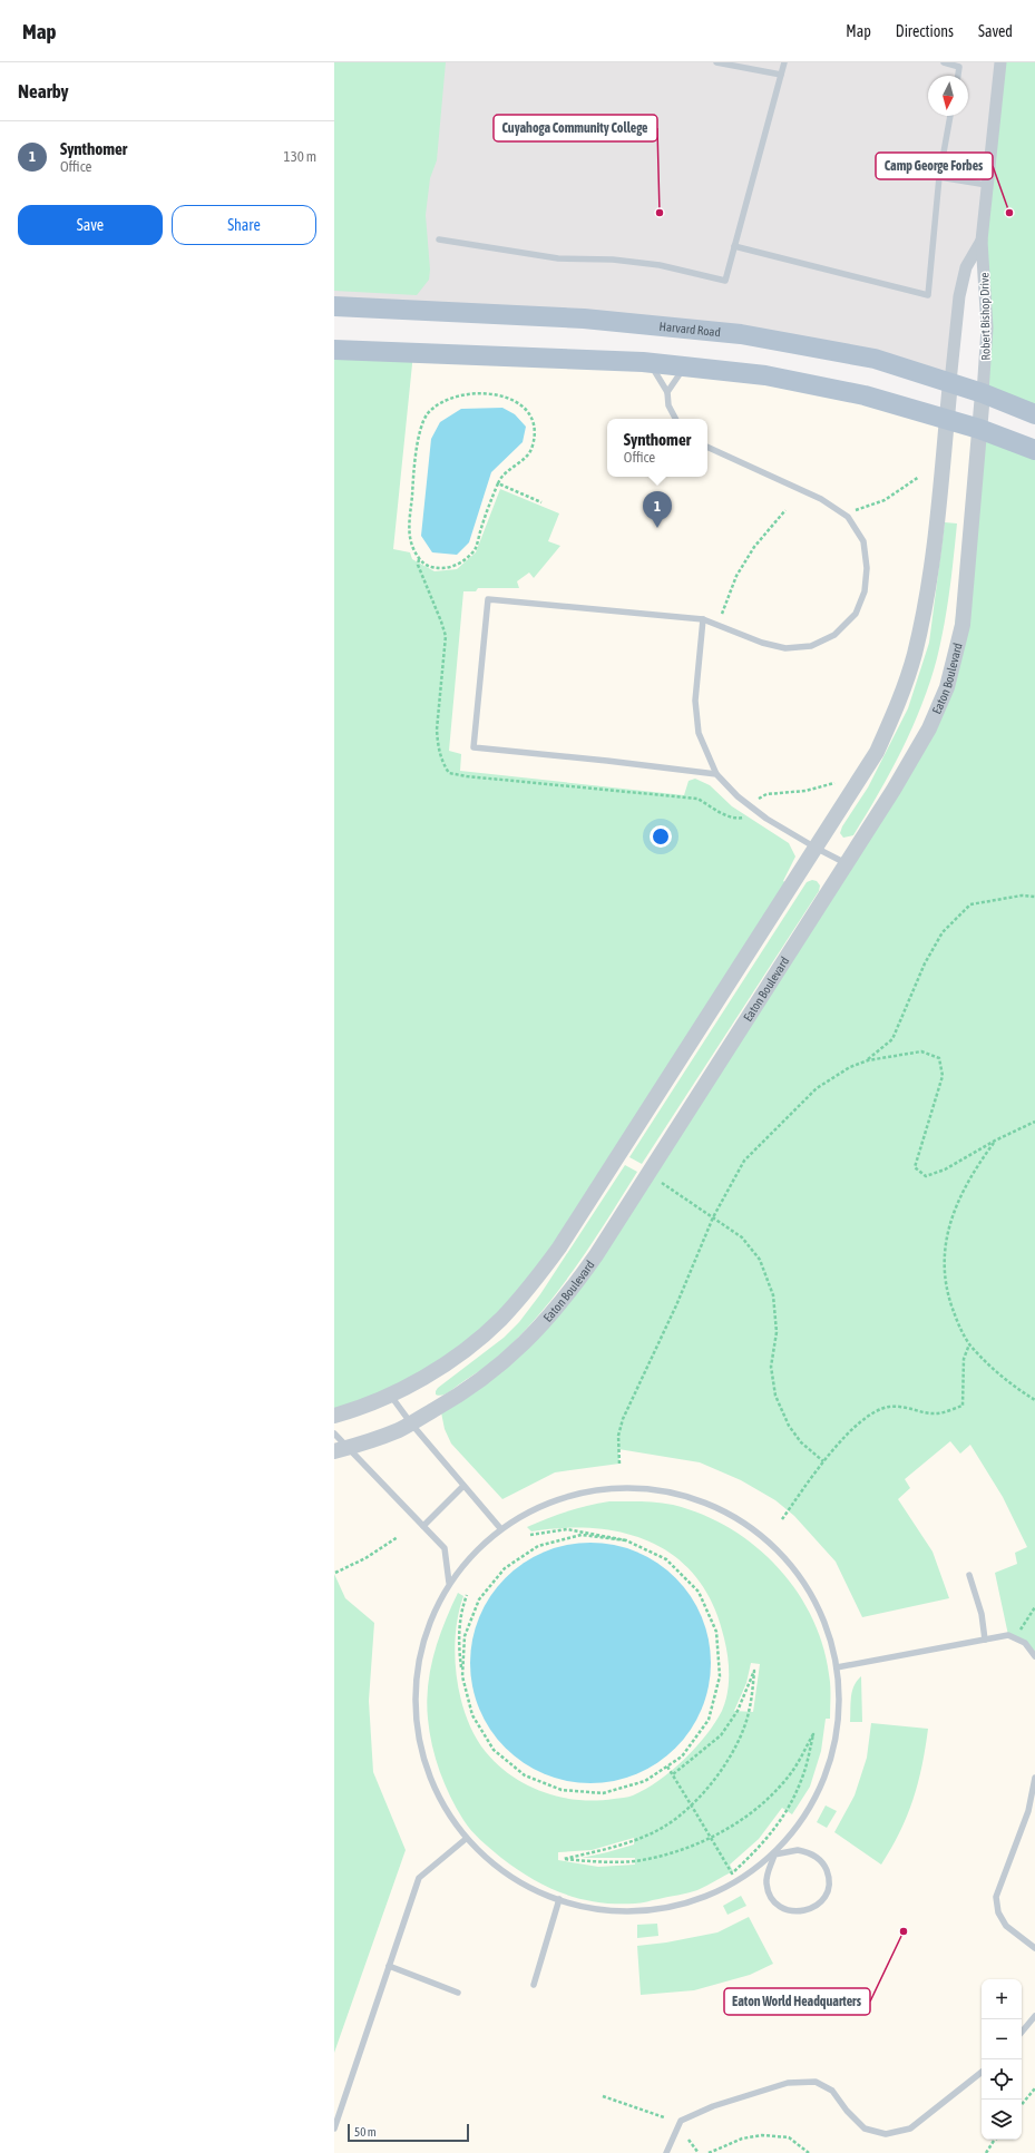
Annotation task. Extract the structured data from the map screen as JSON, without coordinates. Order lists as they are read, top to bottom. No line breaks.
{"streets":{"main road":["Harvard Road"],"street":["Robert Bishop Drive","Eaton Boulevard"]},"crossings":[["Robert Bishop Drive","Harvard Road"],["Robert Bishop Drive","Eaton Boulevard"],["Harvard Road","Eaton Boulevard"]],"places":["Cuyahoga Community College","Camp George Forbes","Eaton World Headquarters"],"scale_bar":"50 m","north":"bottom","page":{"header":"Map","nav":["Map","Directions","Saved"],"heading":"Nearby","list":[{"mark":"1","name":"Synthomer","note":"Office","value":"130 m"}],"buttons":["Save","Share"],"popup":["Synthomer","Office"],"pins":"1","map_buttons":["+","−"],"scale":"50 m"}}
